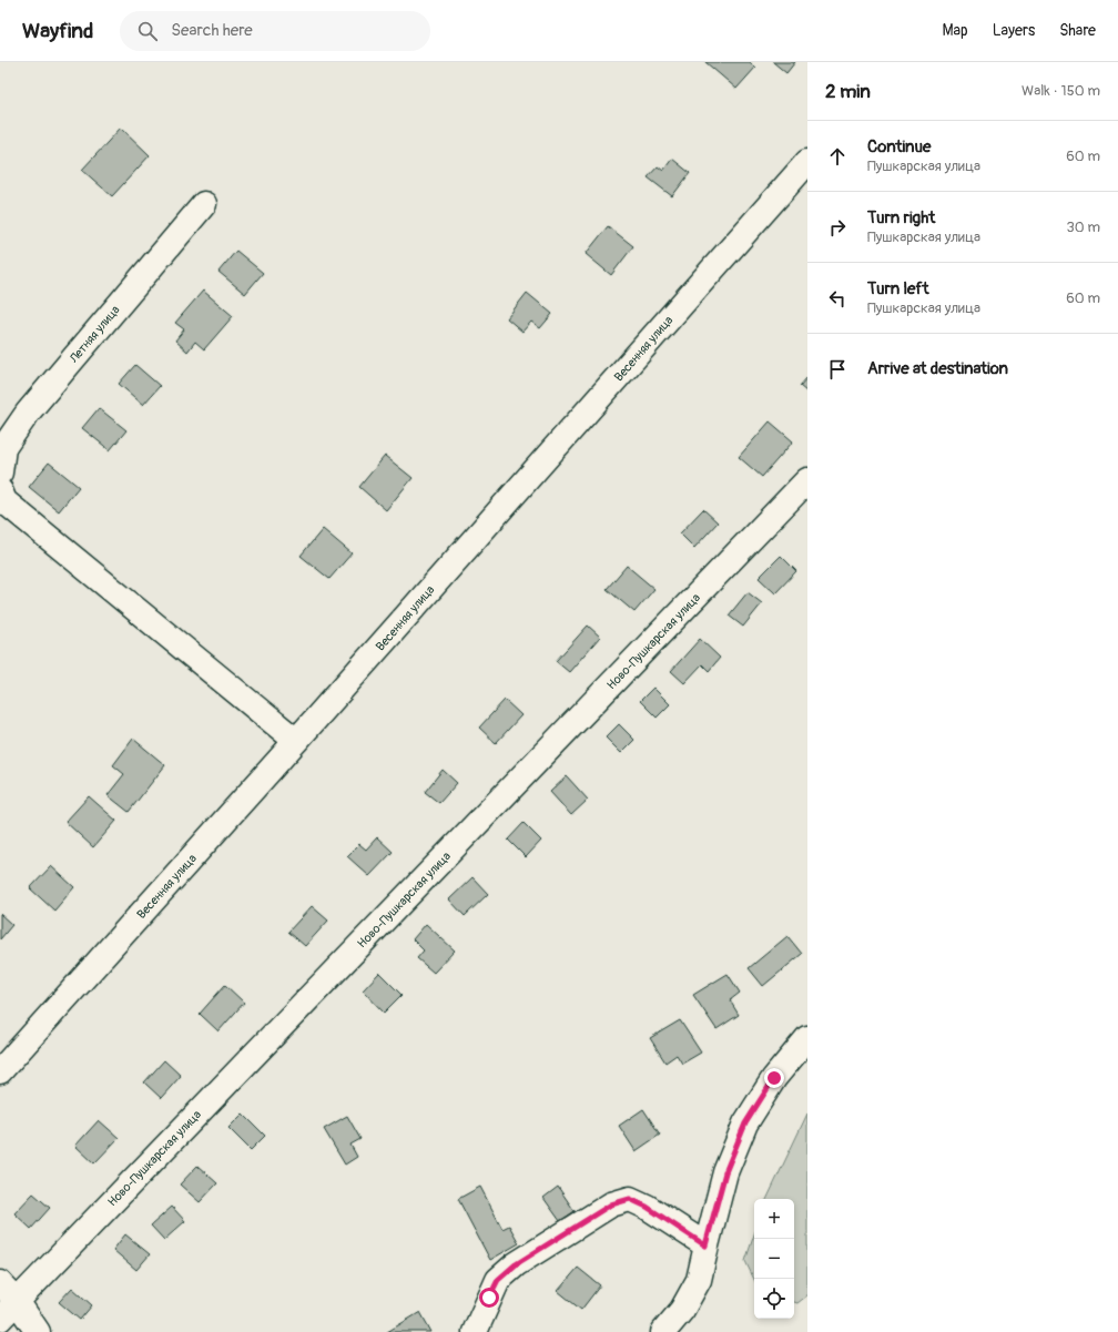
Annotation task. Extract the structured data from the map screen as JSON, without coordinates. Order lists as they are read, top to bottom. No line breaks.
{"streets":{"street":["Летняя улица","Весенняя улица","Ново-Пушкарская улица"]},"page":{"header":"Wayfind","search":"Search here","nav":["Map","Layers","Share"],"heading":["2 min","Walk · 150 m"],"list":[["Continue","Пушкарская улица","60 m"],["Turn right","Пушкарская улица","30 m"],["Turn left","Пушкарская улица","60 m"],"Arrive at destination"],"map_buttons":["+","−"]}}
